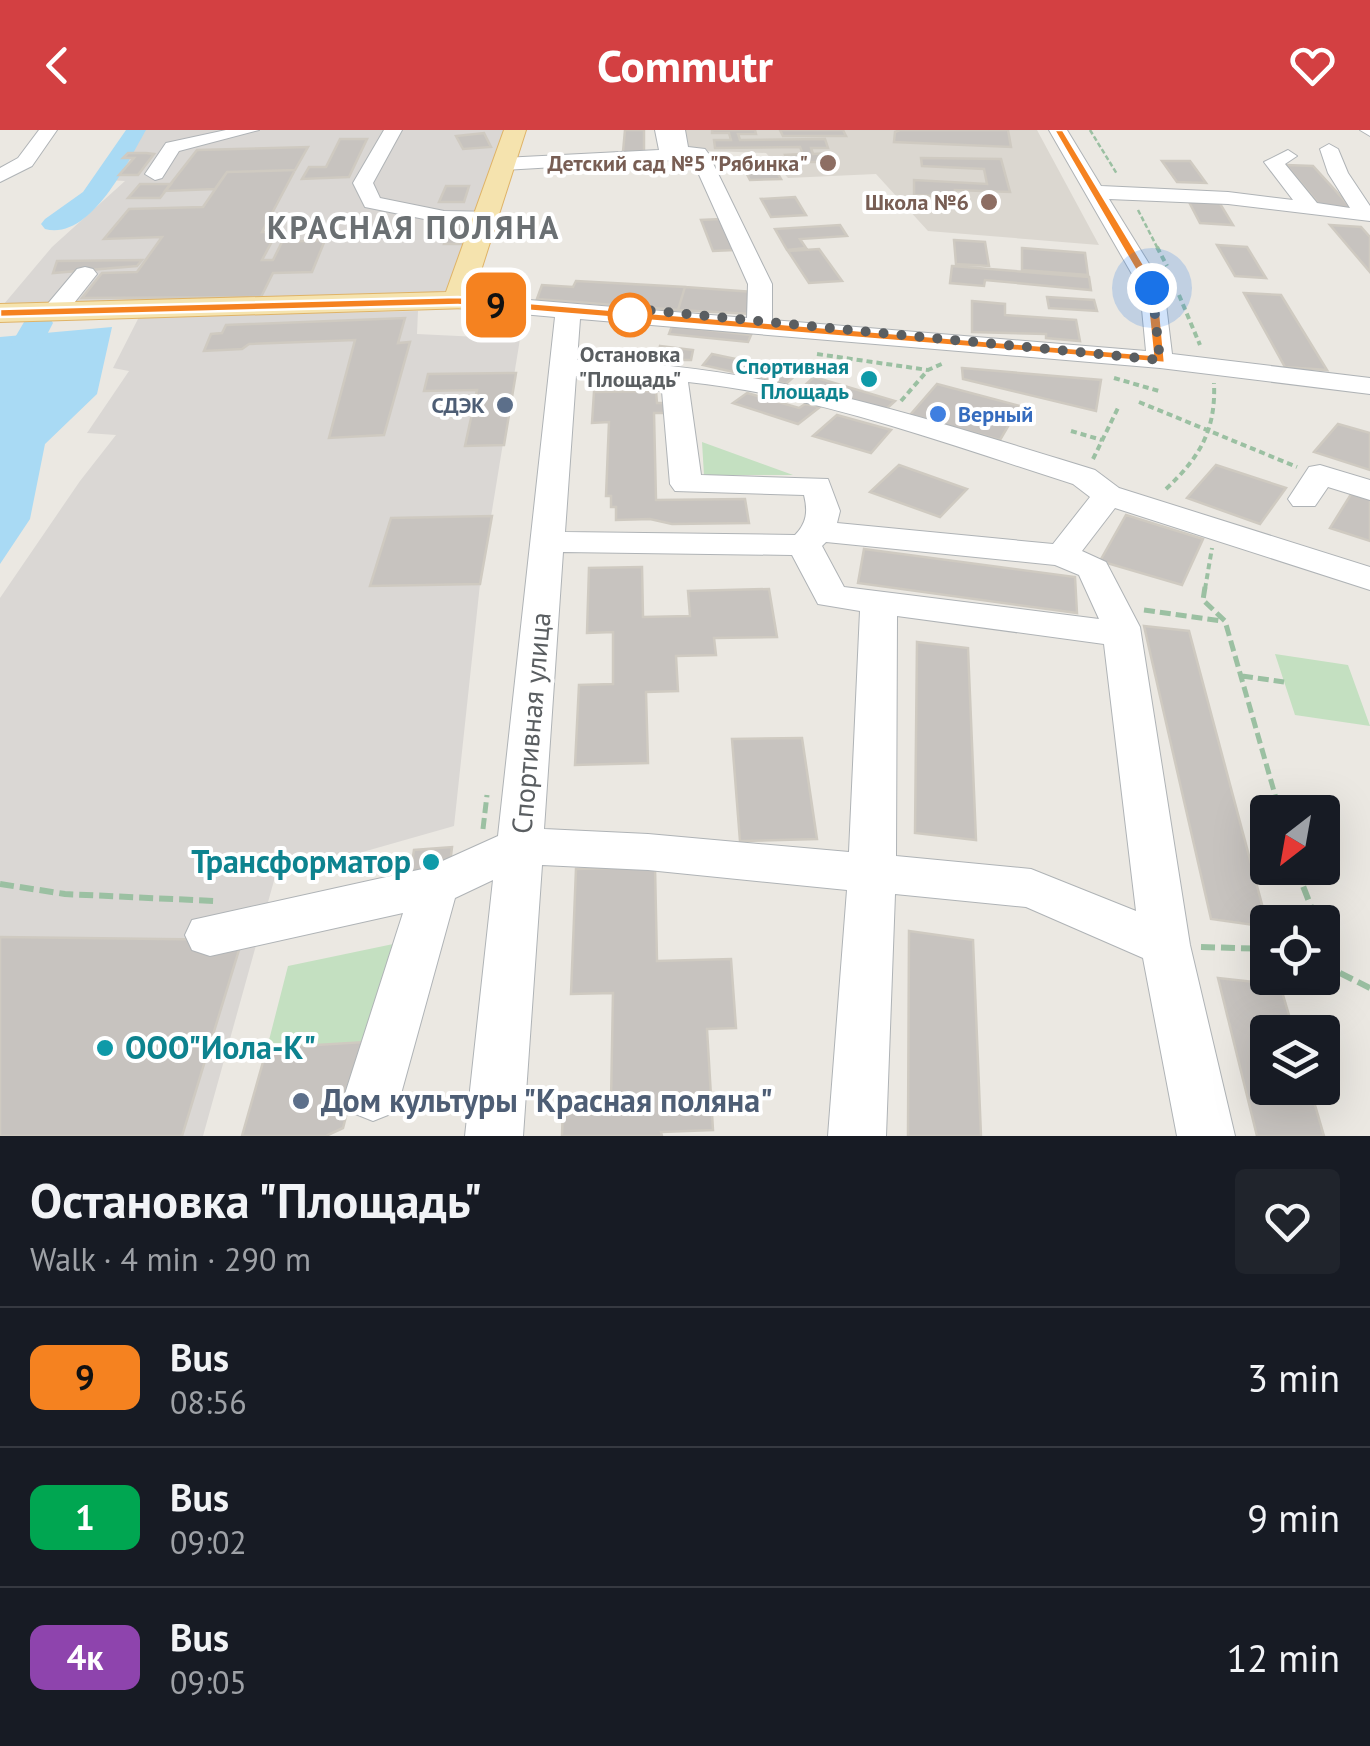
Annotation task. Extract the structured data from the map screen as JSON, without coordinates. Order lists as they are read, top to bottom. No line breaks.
{"streets":{"street":["Спортивная улица"]},"districts":["КРАСНАЯ ПОЛЯНА"],"places":["Детский сад №5 \"Рябинка\"","Школа №6","Остановка \"Площадь\"","Спортивная Площадь","СДЭК","Верный","Трансформатор","ООО\"Иола-К\"","Дом культуры \"Красная поляна\""],"lines":["bus line 9"],"north":"bottom left","page":{"header":"Commutr","on_map":"9","heading":["Остановка \"Площадь\"","Walk · 4 min · 290 m"],"list":[{"mark":"9","name":"Bus","note":"08:56","value":"3 min"},{"mark":"1","name":"Bus","note":"09:02","value":"9 min"},{"mark":"4к","name":"Bus","note":"09:05","value":"12 min"}]}}
